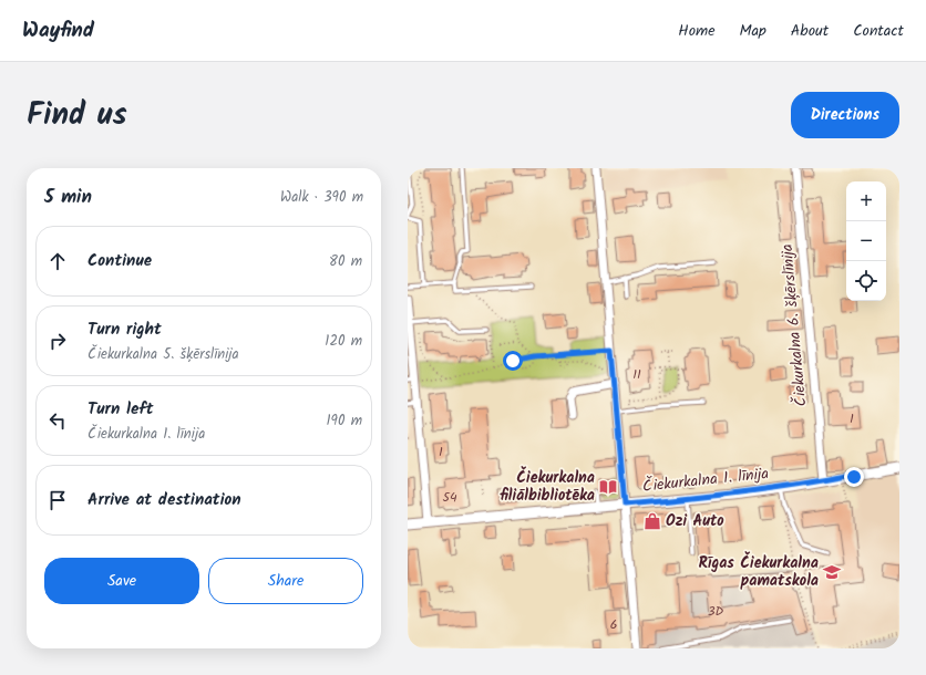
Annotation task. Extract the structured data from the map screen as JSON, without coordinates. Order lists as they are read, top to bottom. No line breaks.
{"streets":{"street":["Čiekurkalna 6. šķērslīnija","Čiekurkalna 1. līnija"]},"crossings":[["Čiekurkalna 6. šķērslīnija","Čiekurkalna 1. līnija"]],"places":{"library":["Čiekurkalna filiālbibliotēka"],"shop":["Ozi Auto"],"school or university":["Rīgas Čiekurkalna pamatskola"]},"house_numbers":["11","1","1","54","3D","6"],"page":{"header":"Wayfind","nav":["Home","Map","About","Contact"],"title":"Find us","buttons":["Directions",["Save","Share"]],"heading":["5 min","Walk · 390 m"],"map_buttons":["+","−"],"list":[["Continue","80 m"],["Turn right","Čiekurkalna 5. šķērslīnija","120 m"],["Turn left","Čiekurkalna 1. līnija","190 m"],"Arrive at destination"]}}
